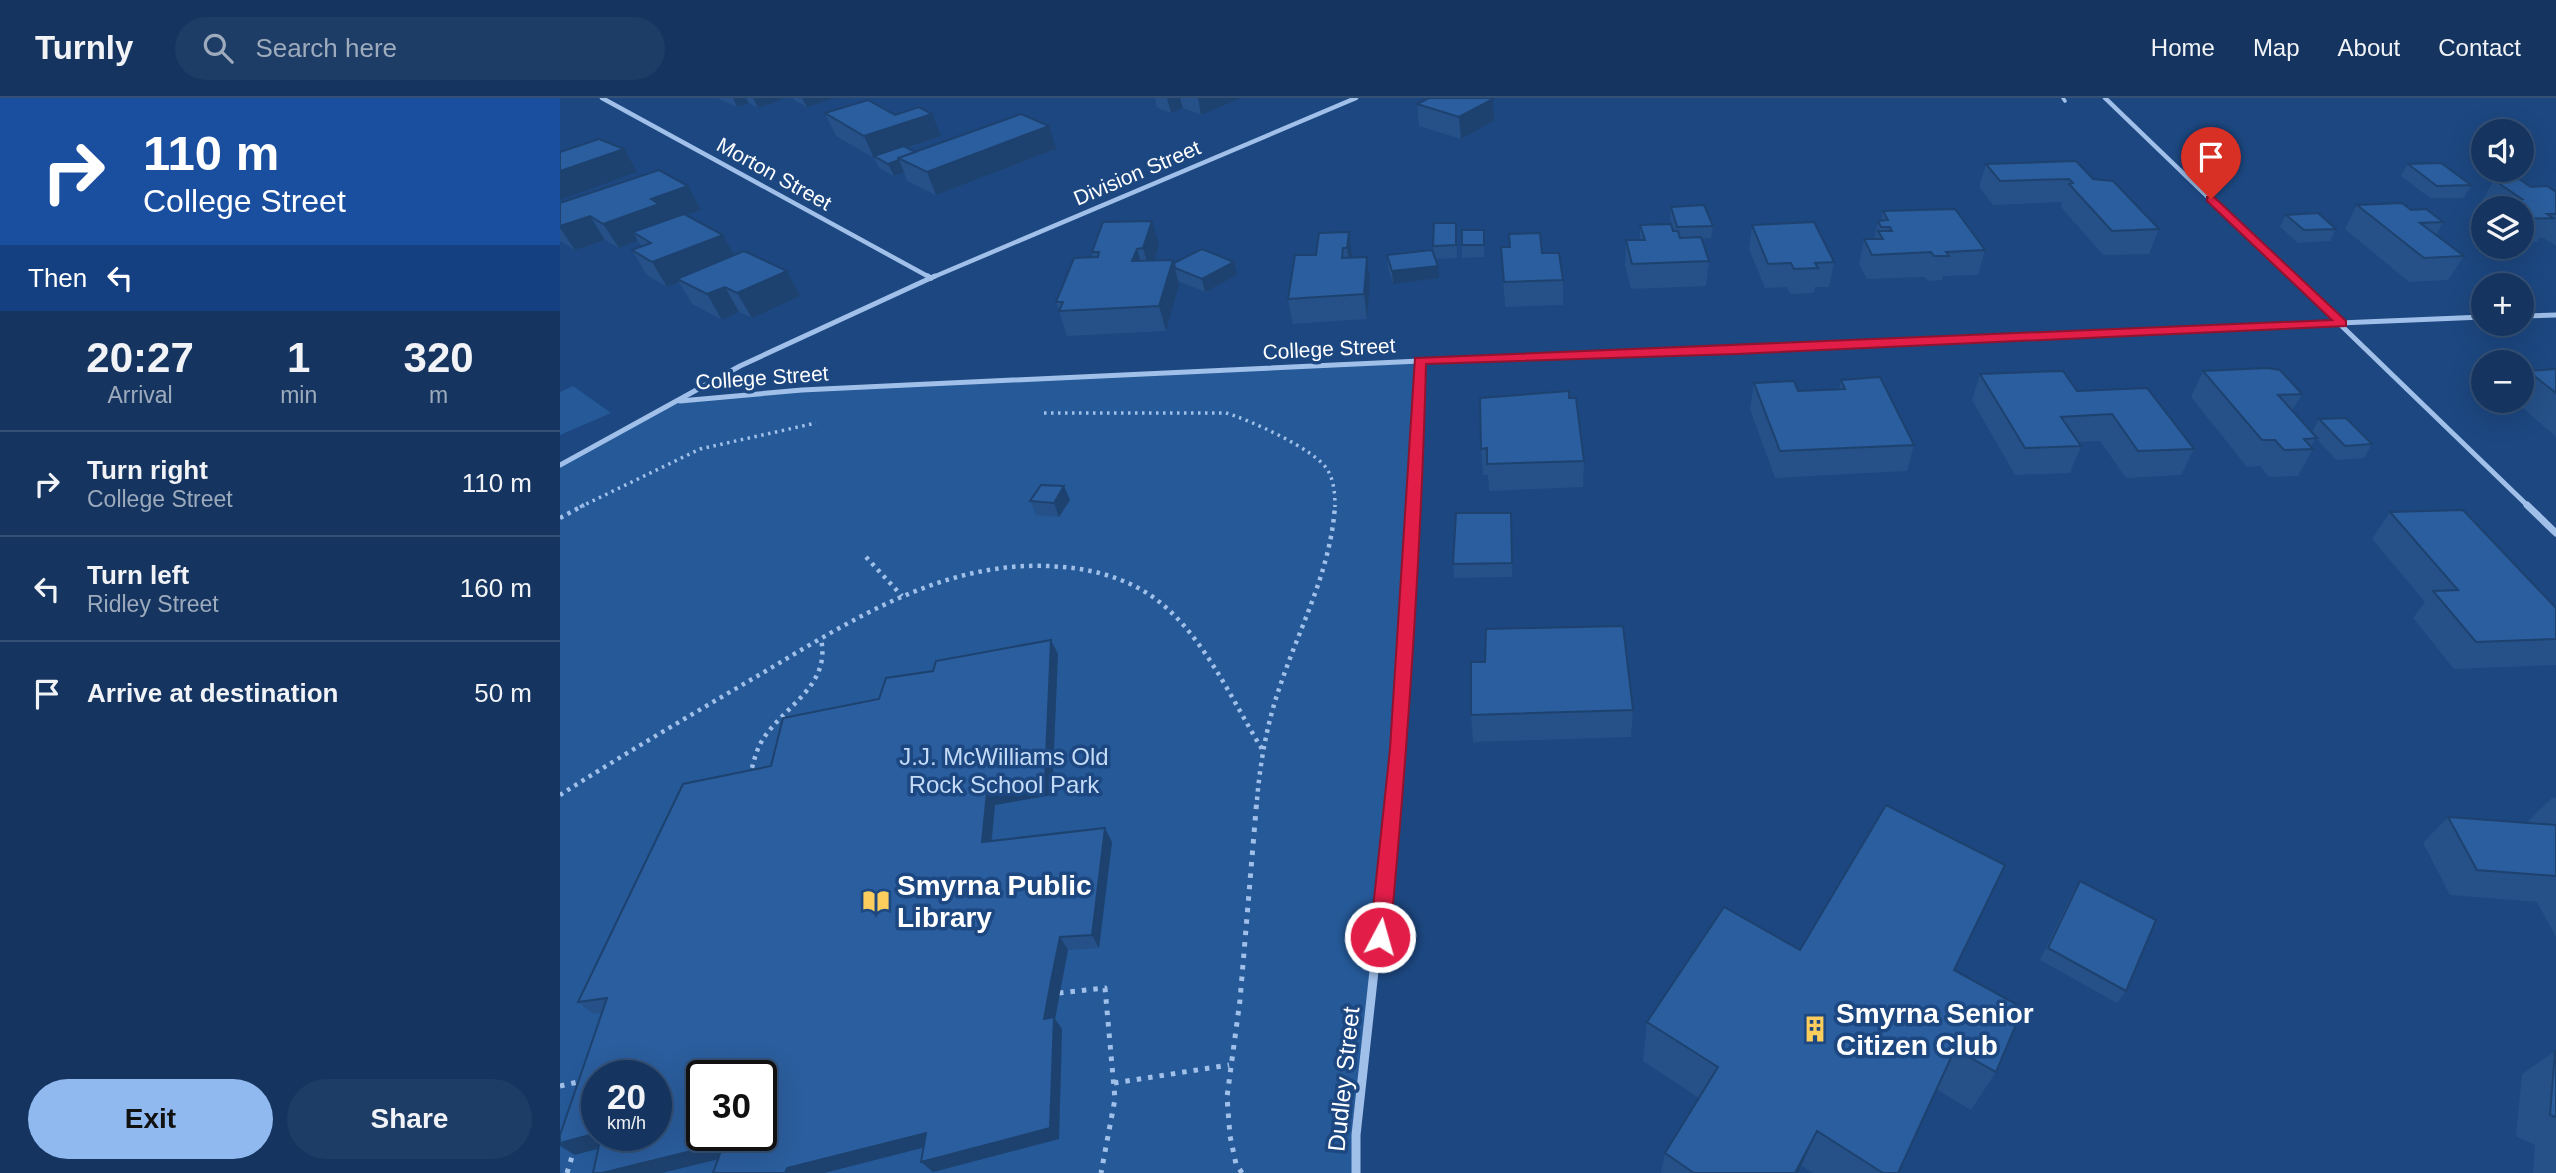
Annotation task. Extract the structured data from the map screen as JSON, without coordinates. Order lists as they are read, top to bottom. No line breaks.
{"streets":{"street":["Division Street","Morton Street","College Street","Dudley Street"]},"crossings":[["Division Street","Morton Street"],["Division Street","College Street"],["Morton Street","College Street"],["College Street","Dudley Street"]],"parks":["J.J. McWilliams Old Rock School Park"],"places":{"library":["Smyrna Public Library"],"building":["Smyrna Senior Citizen Club"]},"page":{"header":"Turnly","search":"Search here","nav":["Home","Map","About","Contact"],"turn":["110 m","College Street"],"map_buttons":["+","−"],"then":"Then","eta":["20:27","Arrival","1","min","320","m"],"list":[{"name":"Turn right","note":"College Street","value":"110 m"},{"name":"Turn left","note":"Ridley Street","value":"160 m"},{"name":"Arrive at destination","value":"50 m"}],"speed":"20 km/h","limit":"30","buttons":["Exit","Share"]}}
